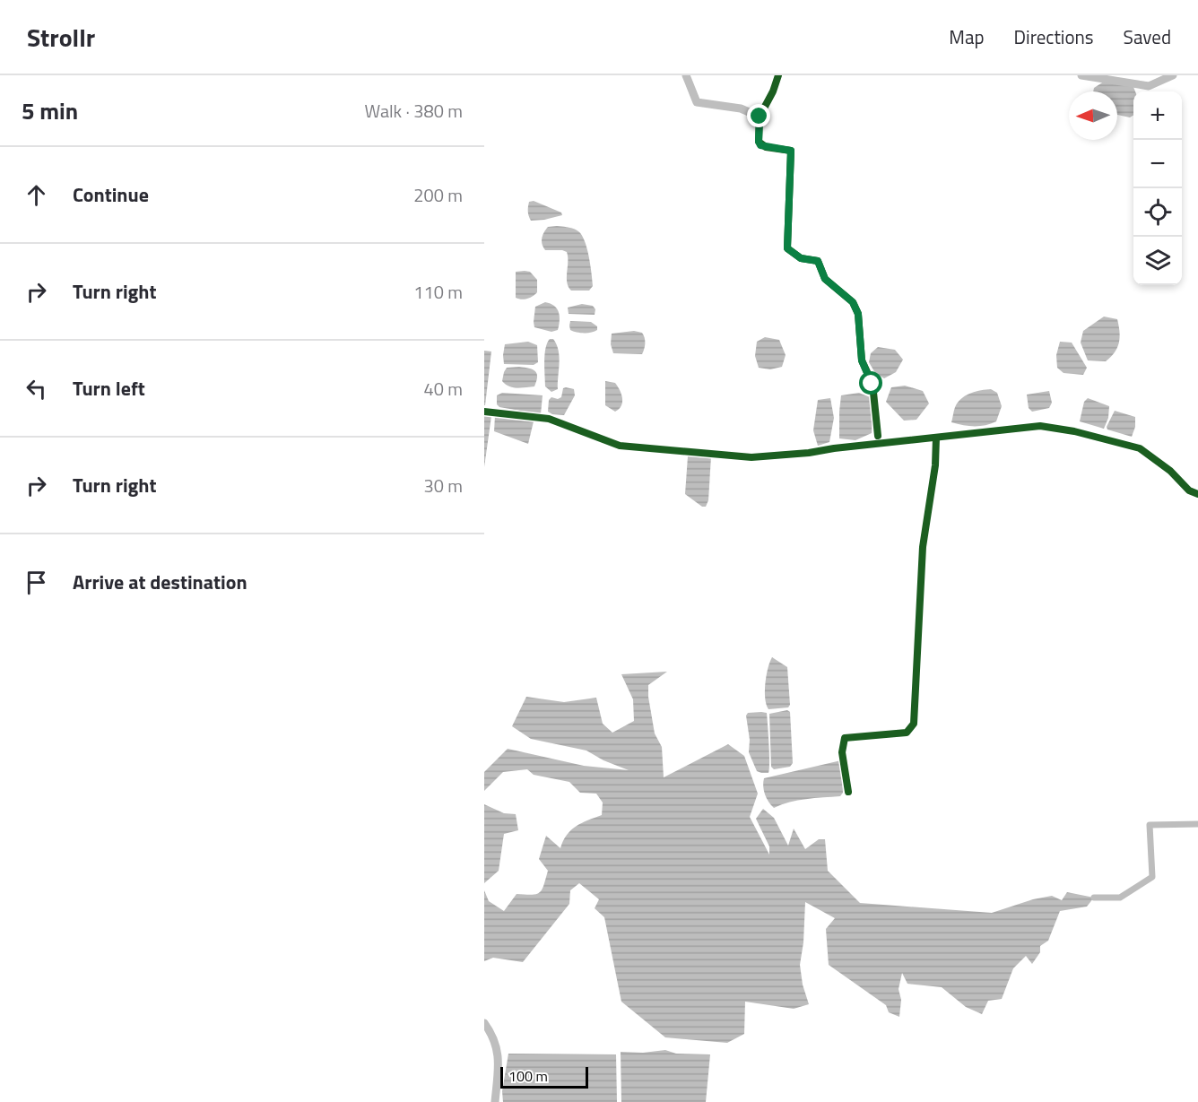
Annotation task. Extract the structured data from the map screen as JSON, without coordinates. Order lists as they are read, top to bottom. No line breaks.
{"scale_bar":"100 m","north":"left","page":{"header":"Strollr","nav":["Map","Directions","Saved"],"heading":["5 min","Walk · 380 m"],"map_buttons":["+","−"],"list":[["Continue","200 m"],["Turn right","110 m"],["Turn left","40 m"],["Turn right","30 m"],"Arrive at destination"],"scale":"100 m"}}
